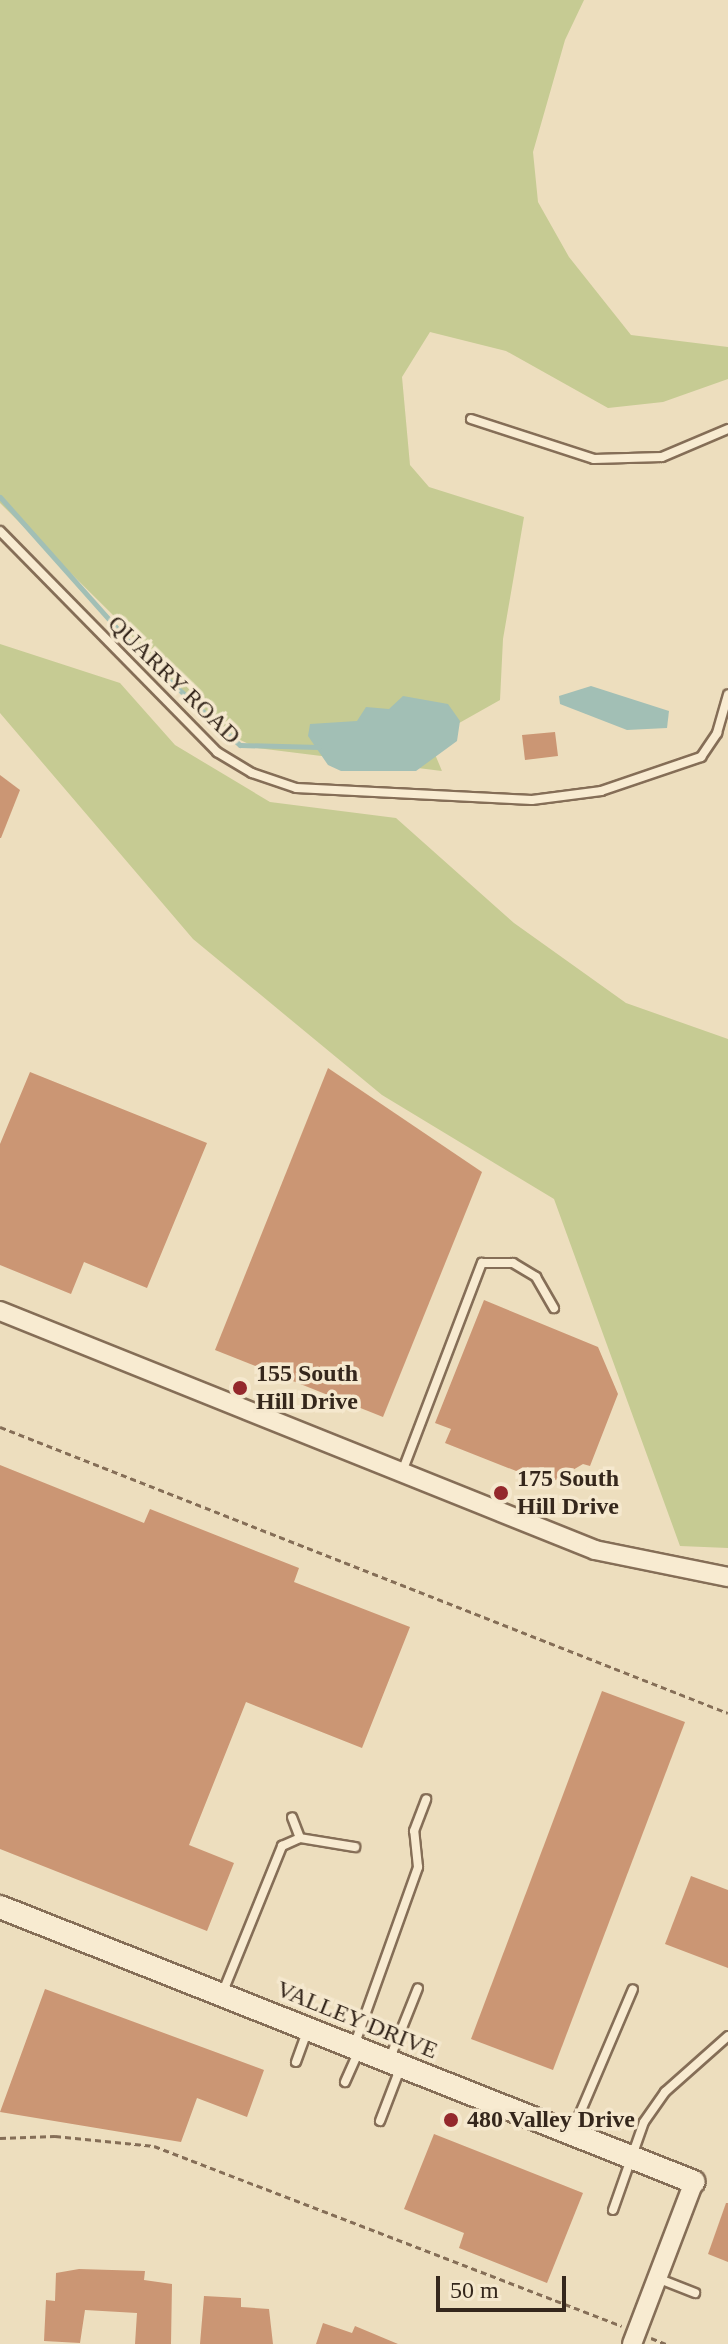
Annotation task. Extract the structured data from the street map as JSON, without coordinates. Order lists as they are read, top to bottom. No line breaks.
{"streets":{"main road":["VALLEY DRIVE"],"lane":["QUARRY ROAD"]},"places":["155 South Hill Drive","175 South Hill Drive","480 Valley Drive"],"scale_bar":"50 m"}
